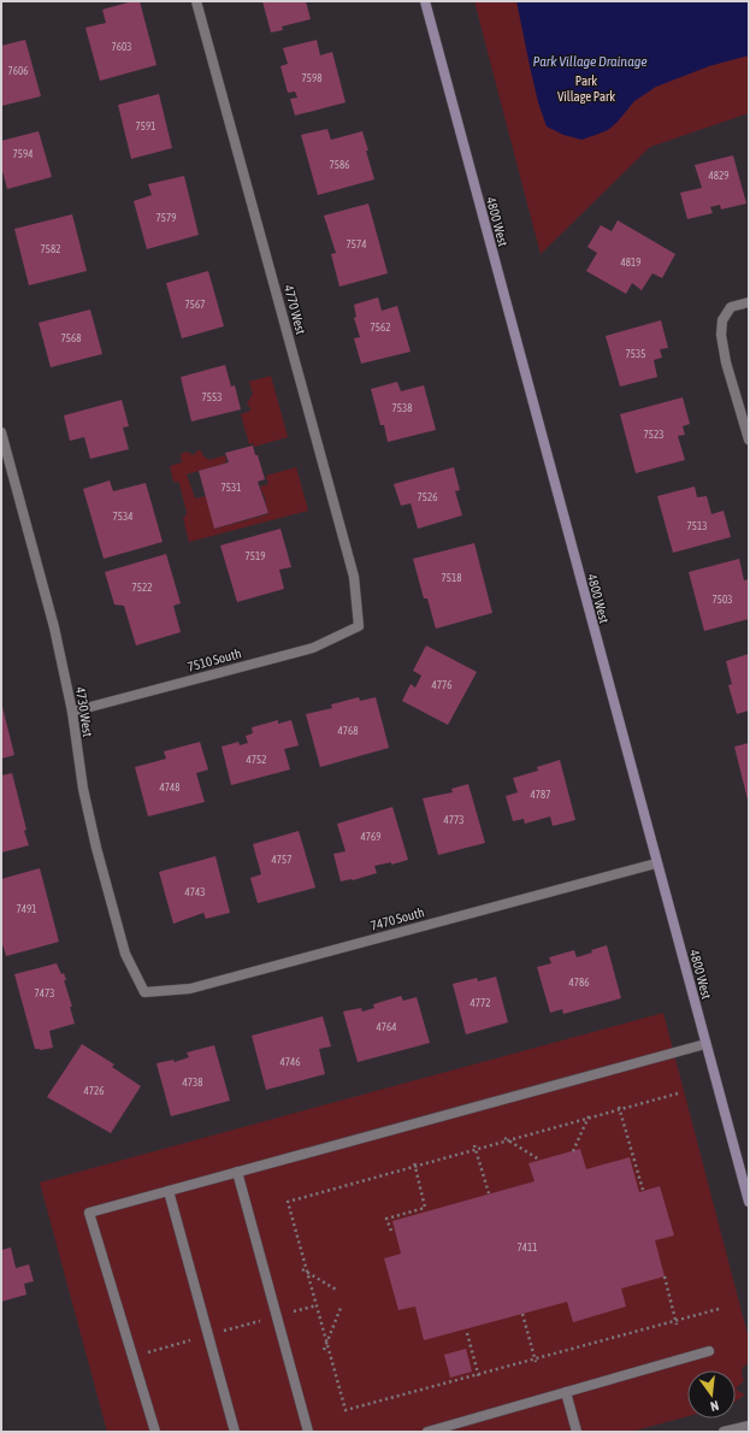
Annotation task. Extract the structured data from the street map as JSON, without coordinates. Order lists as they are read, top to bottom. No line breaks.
{"streets":{"main road":["4800 West"],"street":["4770 West","7510 South","4730 West","7470 South"]},"crossings":[["4800 West","7470 South"],["4770 West","7510 South"],["7510 South","4730 West"],["4730 West","7470 South"]],"water":["Park Village Drainage"],"parks":["Park Village Park"],"house_numbers":["7603","7606","7598","7591","7594","7586","4829","7579","7574","7582","4819","7567","7562","7568","7535","7553","7538","7523","7531","7526","7534","7513","7519","7518","7522","7503","4776","4768","4752","4748","4787","4773","4769","4757","4743","7491","4786","7473","4772","4764","4746","4738","4726","7411"],"north":"bottom"}
